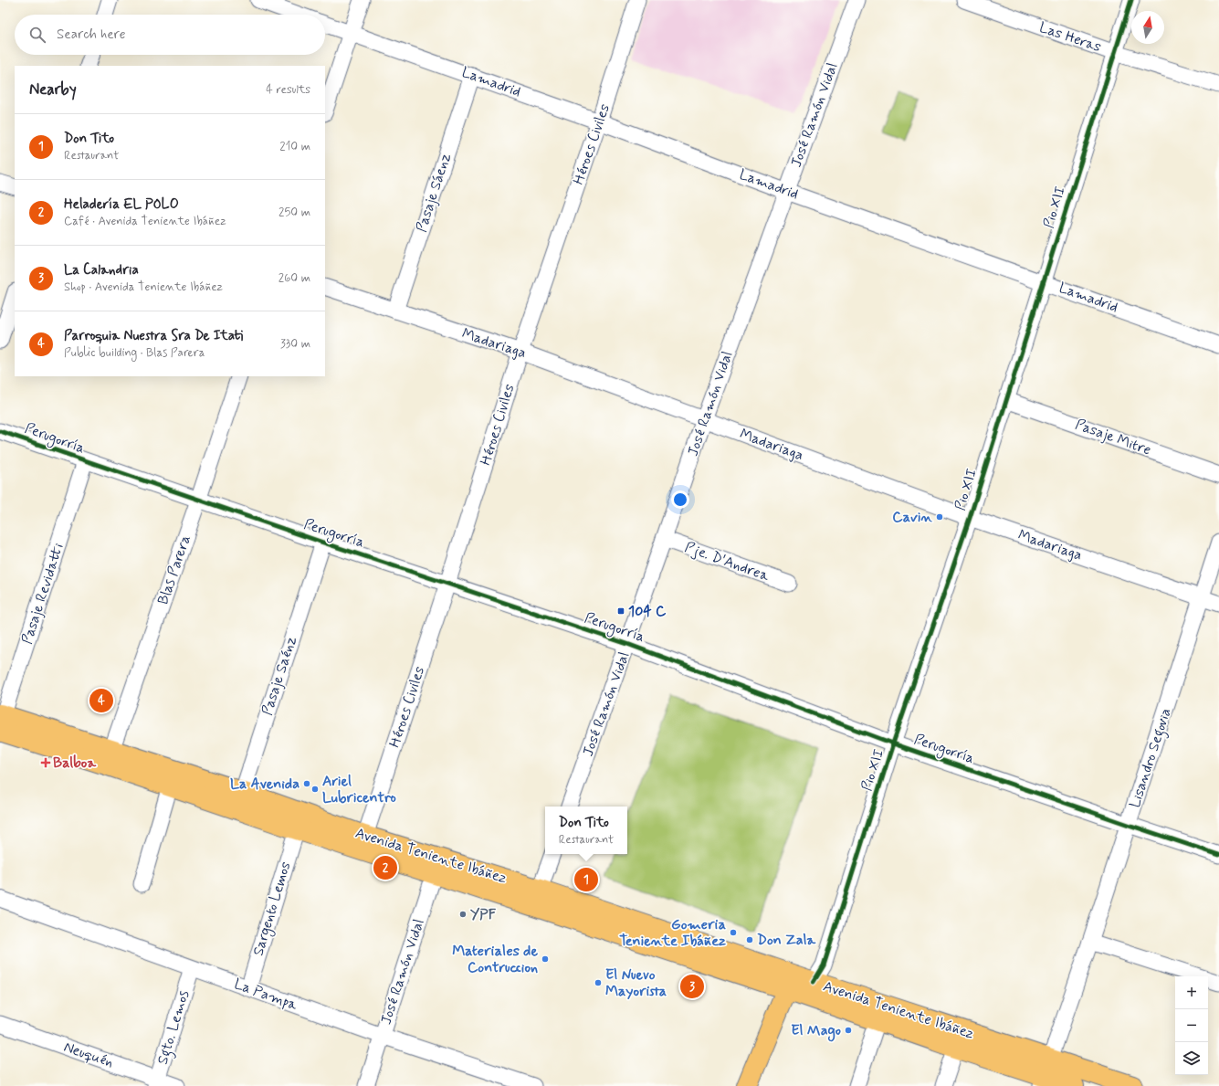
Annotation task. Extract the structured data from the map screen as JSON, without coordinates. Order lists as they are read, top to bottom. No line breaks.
{"streets":{"main road":["Avenida Teniente Ibáñez"],"street":["Las Heras","Lamadrid","José Ramón Vidal","Héroes Civiles","Pasaje Sáenz","Pio XII","Madariaga","Pasaje Mitre","Perugorría","Pje. D'Andrea","Blas Parera","Pasaje Revidatti","Pasaje Saénz","Lisandro Segovia","Sargento Lemos","La Pampa","Sgto. Lemos","Neuquén"]},"crossings":[["Las Heras","Pio XII"],["Lamadrid","José Ramón Vidal"],["Lamadrid","Héroes Civiles"],["Lamadrid","Pasaje Sáenz"],["Lamadrid","Pio XII"],["José Ramón Vidal","Madariaga"],["José Ramón Vidal","Perugorría"],["José Ramón Vidal","Pje. D'Andrea"],["José Ramón Vidal","Avenida Teniente Ibáñez"],["José Ramón Vidal","La Pampa"],["Héroes Civiles","Madariaga"],["Héroes Civiles","Perugorría"],["Héroes Civiles","Avenida Teniente Ibáñez"],["Pasaje Sáenz","Madariaga"],["Pio XII","Madariaga"],["Pio XII","Pasaje Mitre"],["Pio XII","Perugorría"],["Pio XII","Avenida Teniente Ibáñez"],["Madariaga","Lisandro Segovia"],["Perugorría","Blas Parera"],["Perugorría","Pasaje Revidatti"],["Perugorría","Pasaje Saénz"],["Perugorría","Lisandro Segovia"],["Blas Parera","Avenida Teniente Ibáñez"],["Pasaje Revidatti","Avenida Teniente Ibáñez"],["Pasaje Saénz","Avenida Teniente Ibáñez"],["Lisandro Segovia","Avenida Teniente Ibáñez"],["Avenida Teniente Ibáñez","Sargento Lemos"],["Sargento Lemos","La Pampa"],["La Pampa","Sgto. Lemos"],["Sgto. Lemos","Neuquén"]],"places":{"other":["Cavin","La Avenida","Ariel Lubricentro","YPF","Gomeria Teniente Ibáñez","Don Zala","Materiales de Contruccion","El Nuevo Mayorista","El Mago"],"transit":["104 C"],"health":["Balboa"]},"north":"top","page":{"search":"Search here","heading":["Nearby","4 results"],"list":[{"mark":"1","name":"Don Tito","note":"Restaurant","value":"210 m"},{"mark":"2","name":"Heladería EL POLO","note":"Café · Avenida Teniente Ibáñez","value":"250 m"},{"mark":"3","name":"La Calandria","note":"Shop · Avenida Teniente Ibáñez","value":"260 m"},{"mark":"4","name":"Parroquia Nuestra Sra De Itati","note":"Public building · Blas Parera","value":"330 m"}],"pins":["4","2","1","3"],"popup":["Don Tito","Restaurant"],"map_buttons":["+","−"]}}
